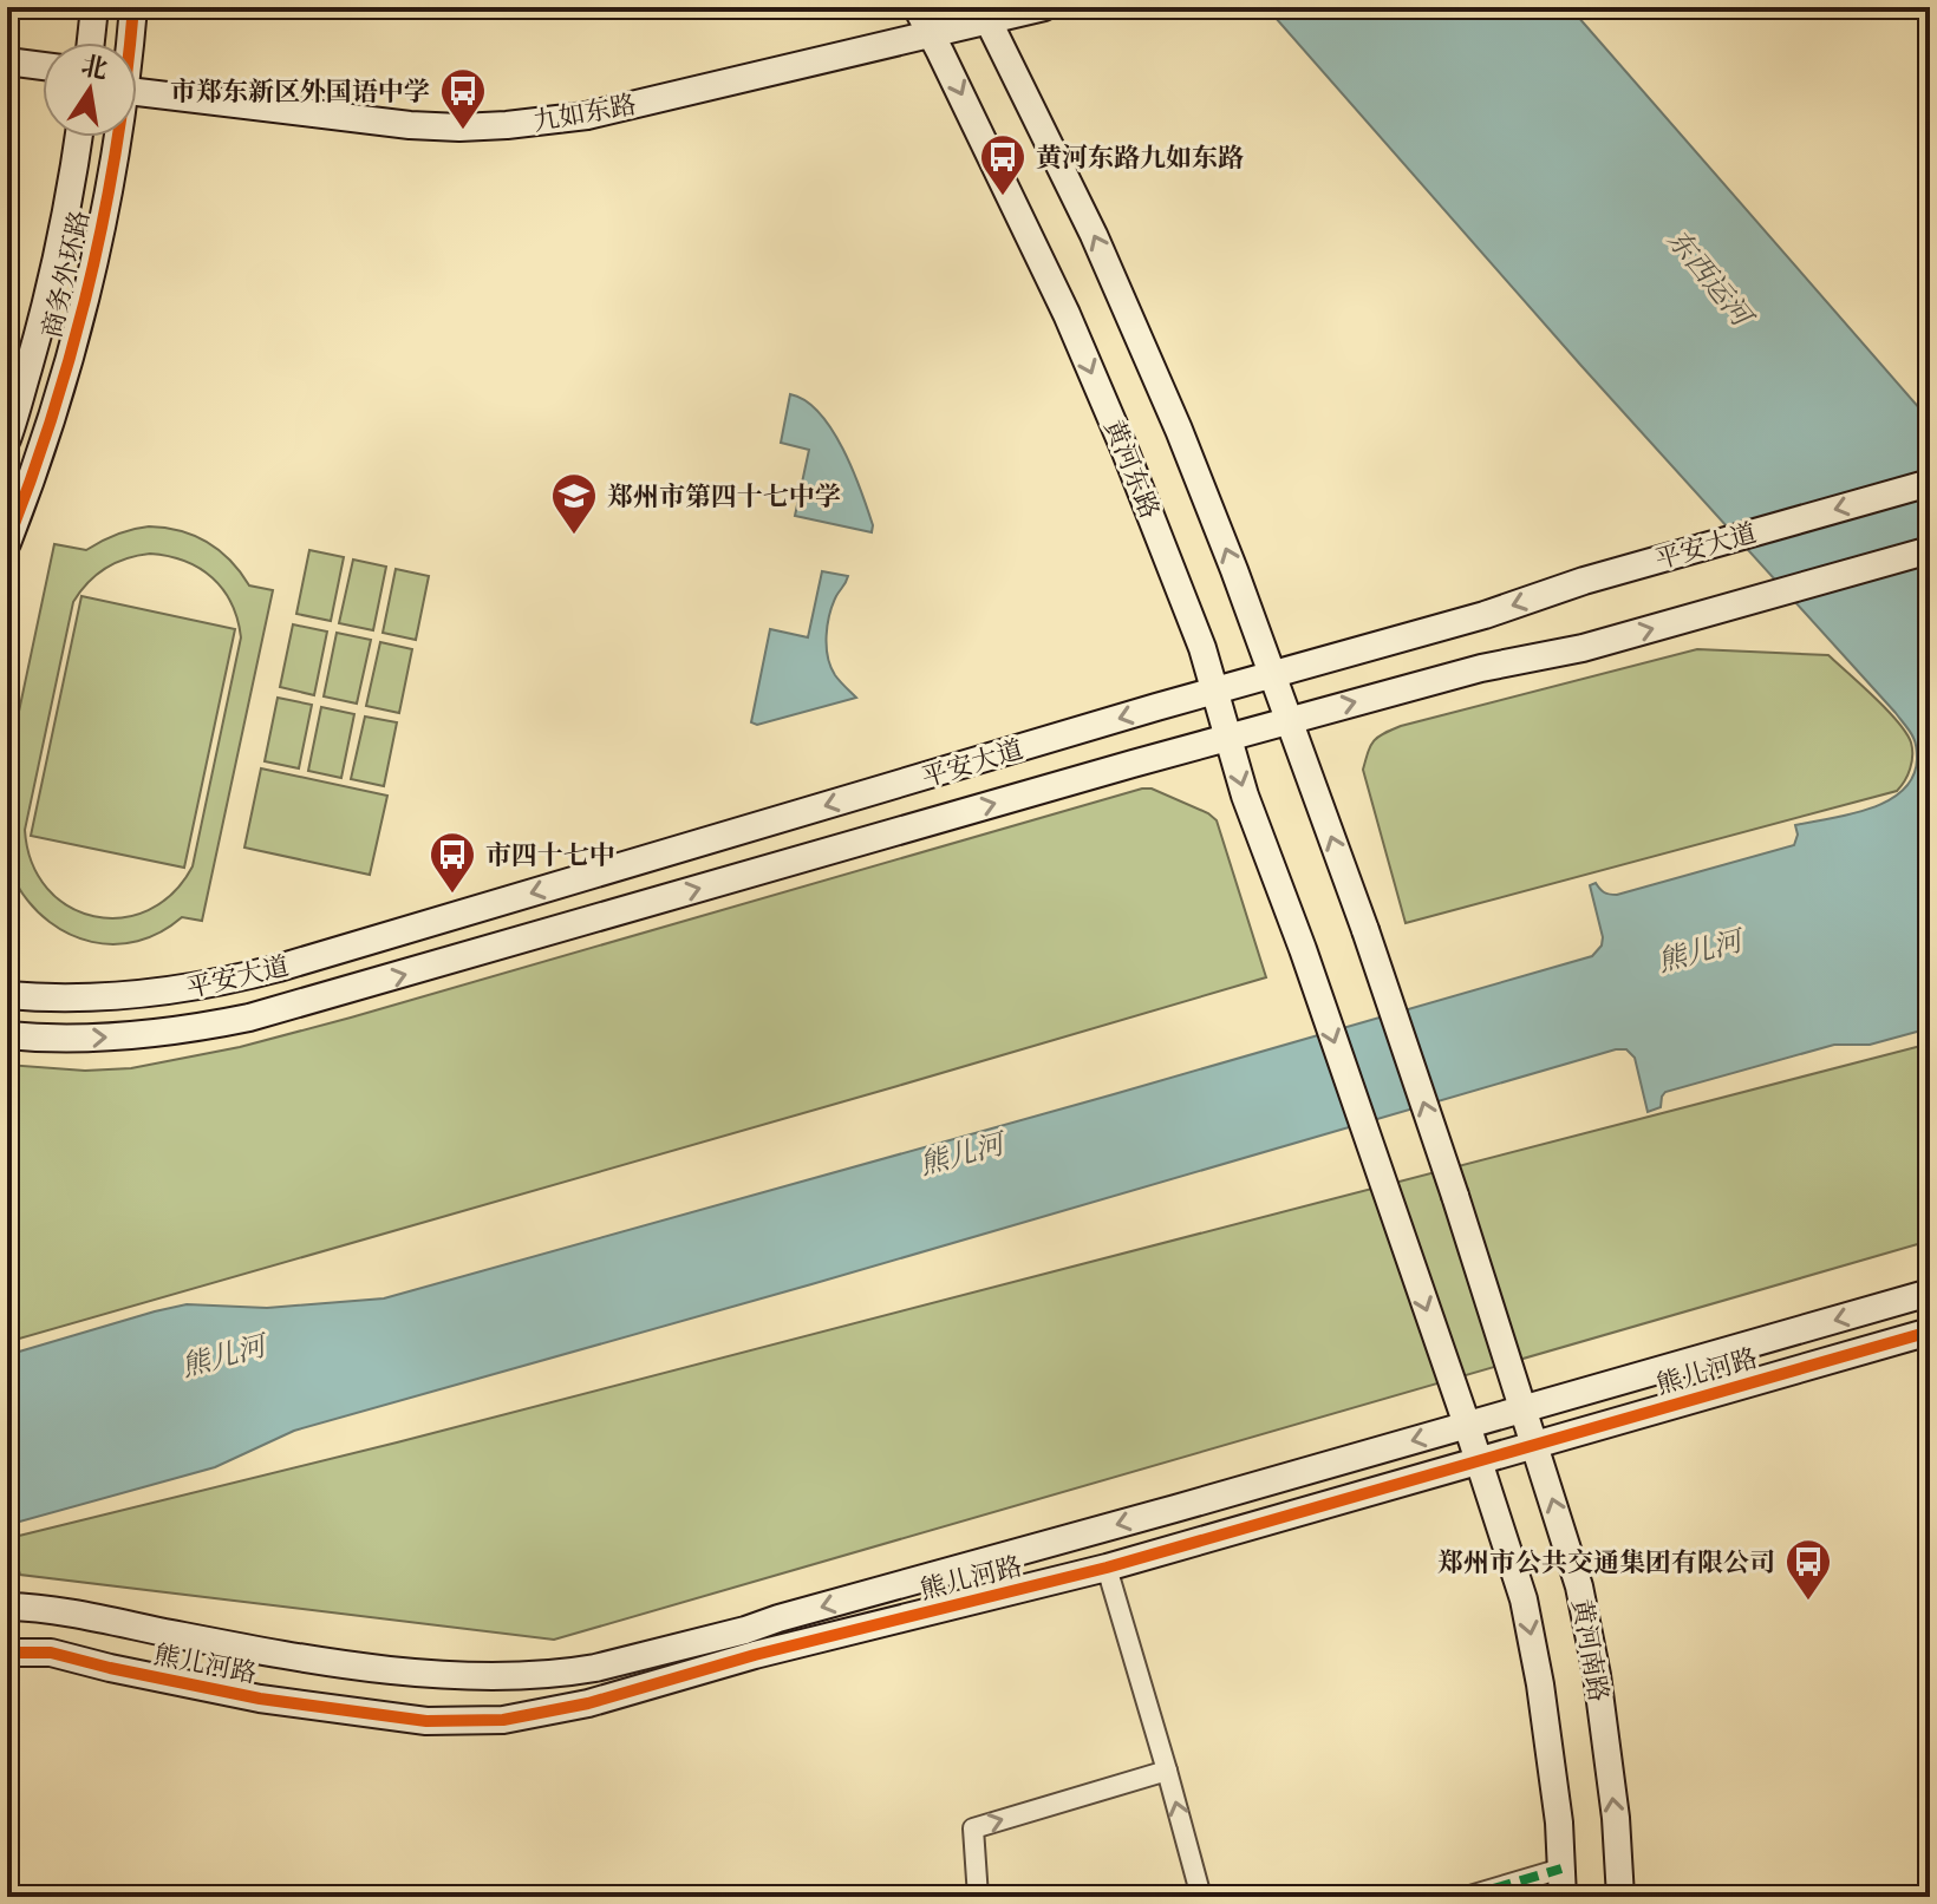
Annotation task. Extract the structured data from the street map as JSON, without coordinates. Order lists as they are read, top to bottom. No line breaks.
{"streets":{"main road":["九如东路","商务外环路","黄河东路","平安大道","熊儿河路","黄河南路"]},"crossings":[["九如东路","黄河东路"],["黄河东路","平安大道"],["黄河东路","熊儿河路"],["平安大道","黄河南路"],["熊儿河路","黄河南路"]],"water":["东西运河","熊儿河"],"places":{"bus stop":["市郑东新区外国语中学","黄河东路九如东路","市四十七中","郑州市公共交通集团有限公司"],"school or university":["郑州市第四十七中学"]},"north":"top"}
